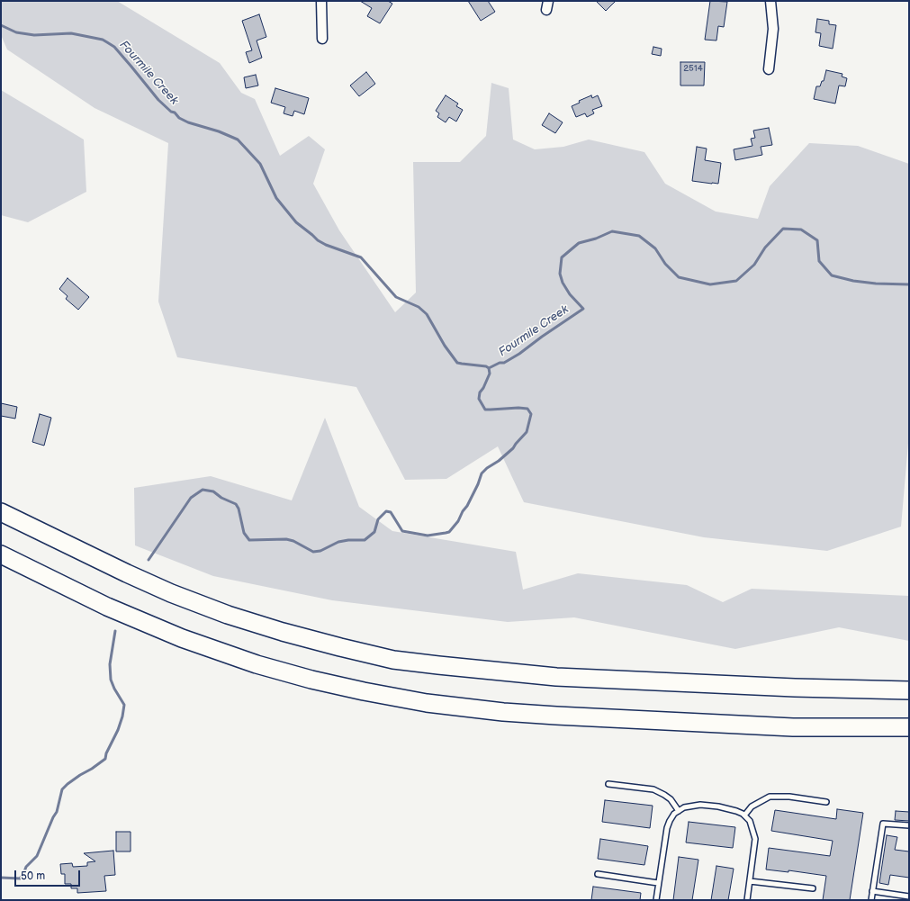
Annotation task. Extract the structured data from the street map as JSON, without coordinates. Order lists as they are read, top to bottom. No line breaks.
{"water":["Fourmile Creek"],"house_numbers":["2514"],"scale_bar":"50 m"}
